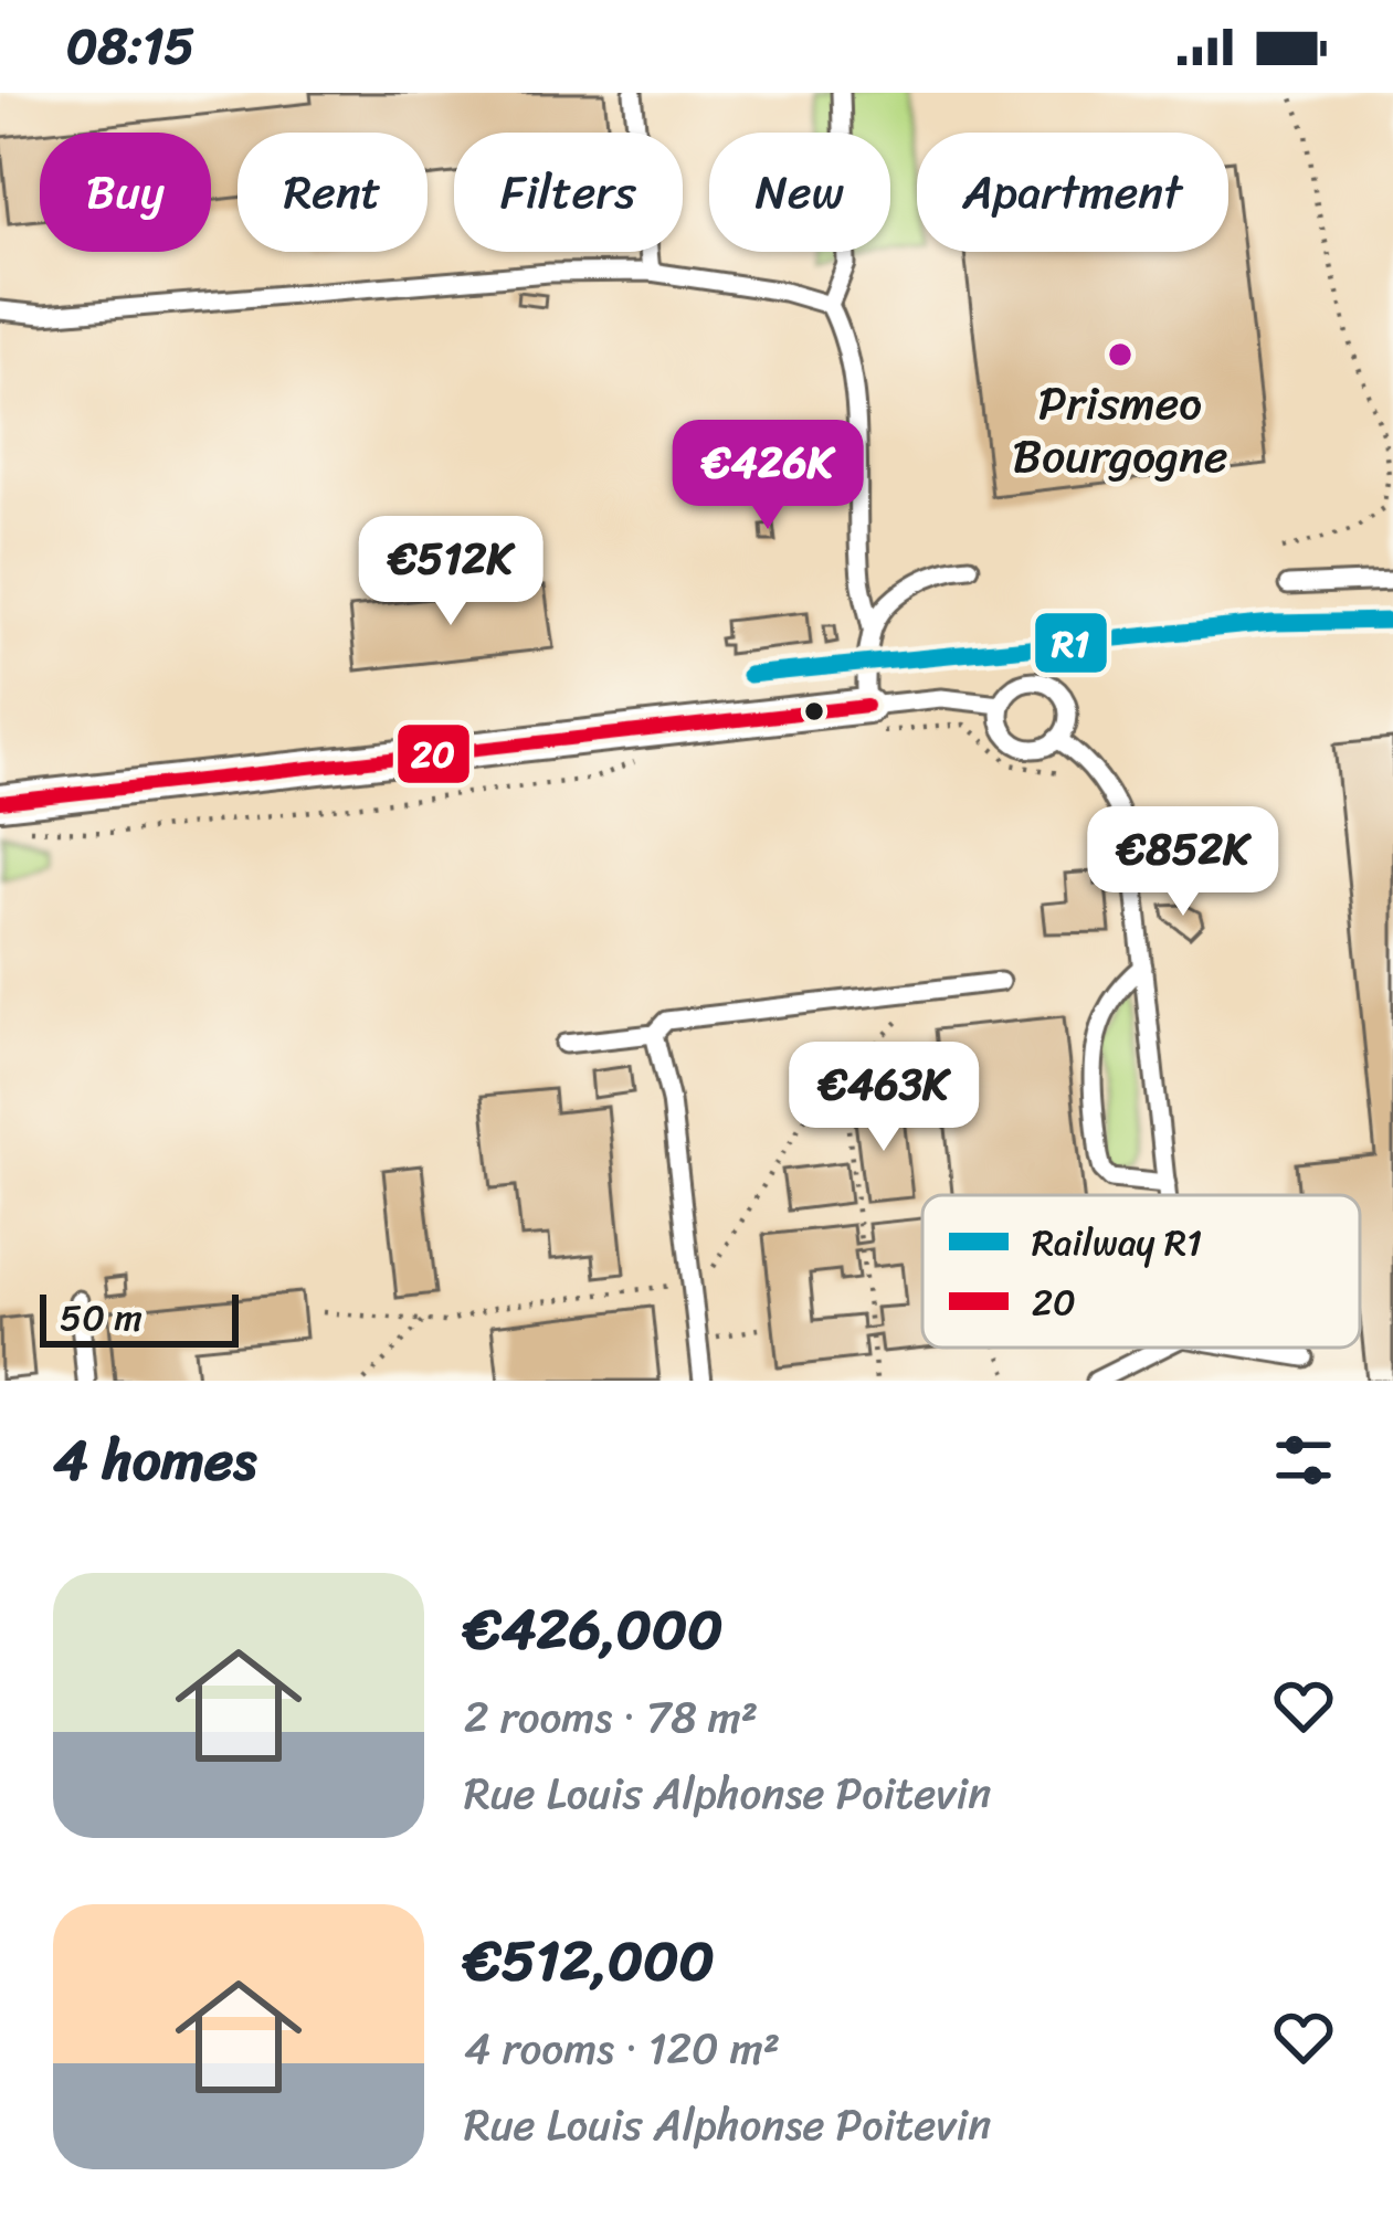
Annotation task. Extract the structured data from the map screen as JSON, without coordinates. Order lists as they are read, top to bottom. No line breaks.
{"places":["Prismeo Bourgogne"],"lines":["rail line R1","transit line 20"],"legend":["Railway R1","20"],"scale_bar":"50 m","page":{"status":"08:15","chip":["Buy","Rent","Filters","New","Apartment"],"price":["€426K","€512K","€852K","€463K"],"scale":"50 m","heading":"4 homes","list":[{"name":"€426,000","note":"2 rooms · 78 m² · Rue Louis Alphonse Poitevin"},{"name":"€512,000","note":"4 rooms · 120 m² · Rue Louis Alphonse Poitevin"}]}}
